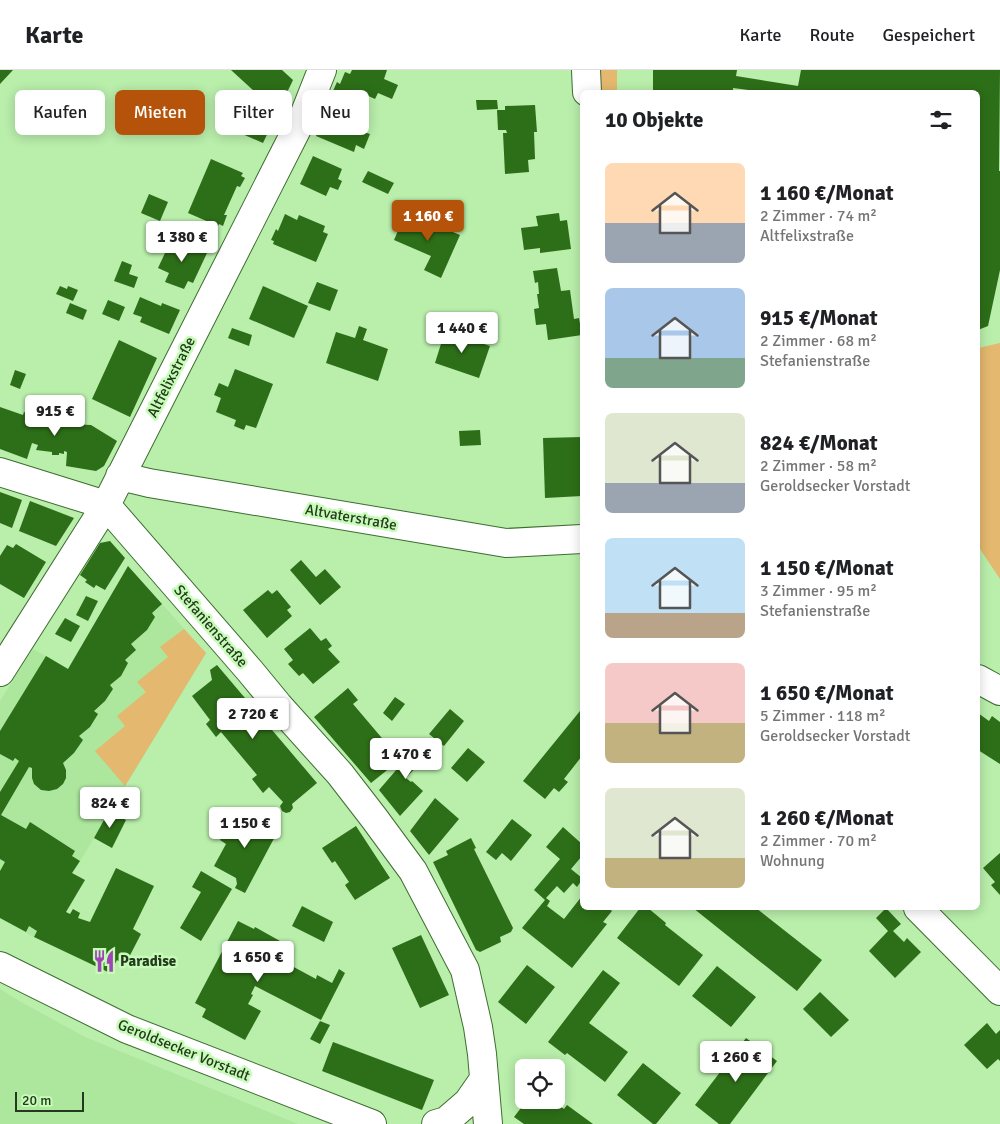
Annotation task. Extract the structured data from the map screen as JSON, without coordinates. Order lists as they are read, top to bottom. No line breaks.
{"streets":{"street":["Altfelixstraße","Altvaterstraße","Stefanienstraße","Geroldsecker Vorstadt"]},"crossings":[["Altfelixstraße","Altvaterstraße"],["Altfelixstraße","Stefanienstraße"]],"places":{"restaurant":["Paradise"]},"scale_bar":"20 m","page":{"header":"Karte","nav":["Karte","Route","Gespeichert"],"chip":["Kaufen","Mieten","Filter","Neu"],"heading":"10 Objekte","list":[{"name":"1 160 €/Monat","note":"2 Zimmer · 74 m² · Altfelixstraße"},{"name":"915 €/Monat","note":"2 Zimmer · 68 m² · Stefanienstraße"},{"name":"824 €/Monat","note":"2 Zimmer · 58 m² · Geroldsecker Vorstadt"},{"name":"1 150 €/Monat","note":"3 Zimmer · 95 m² · Stefanienstraße"},{"name":"1 650 €/Monat","note":"5 Zimmer · 118 m² · Geroldsecker Vorstadt"},{"name":"1 260 €/Monat","note":"2 Zimmer · 70 m² · Wohnung"}],"price":["1 160 €","1 380 €","1 440 €","915 €","2 720 €","1 470 €","824 €","1 150 €","1 650 €","1 260 €"],"scale":"20 m"}}
